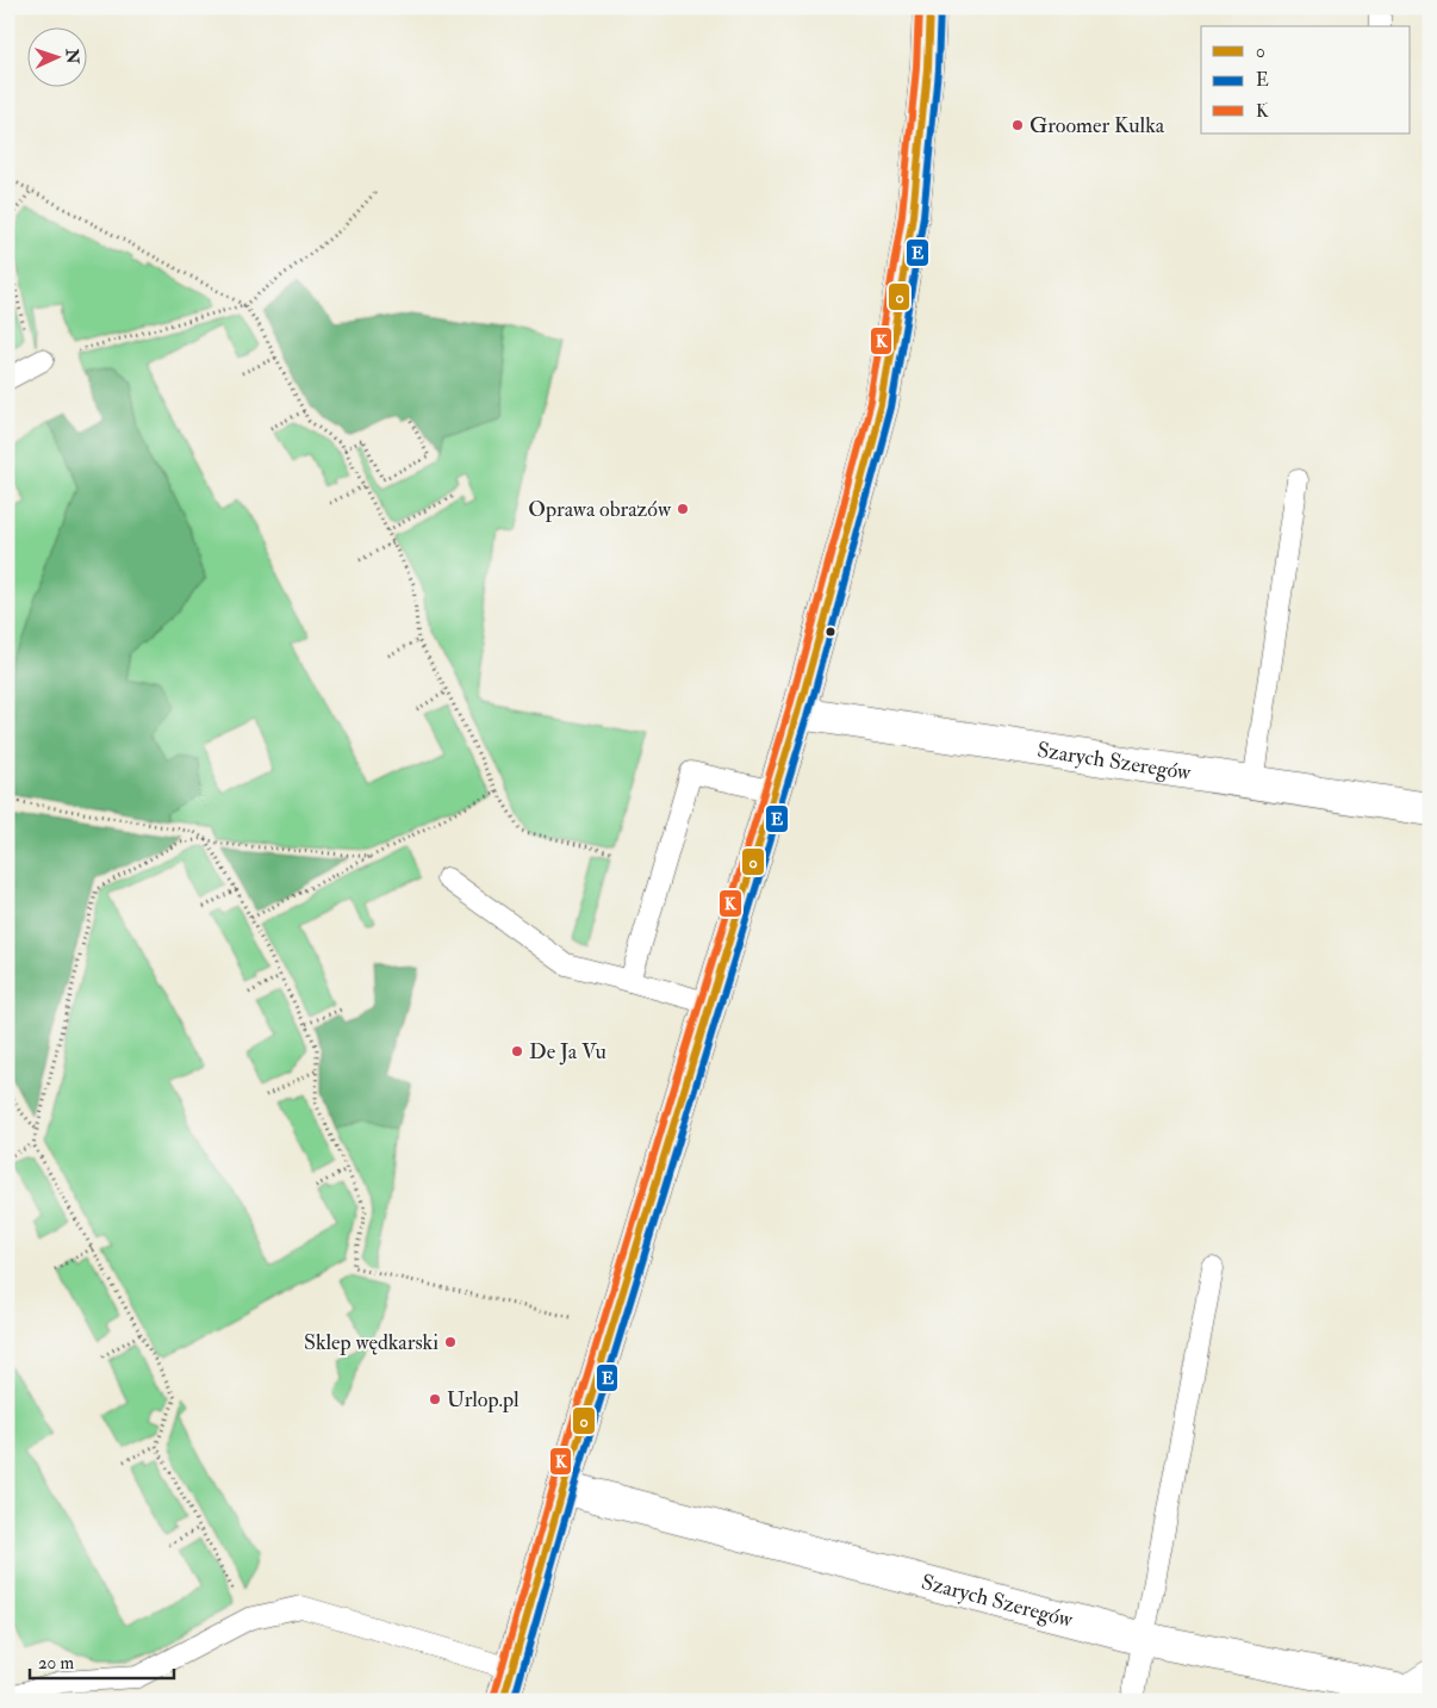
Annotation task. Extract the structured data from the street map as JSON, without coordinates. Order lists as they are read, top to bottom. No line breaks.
{"streets":{"street":["Szarych Szeregów"]},"places":["Groomer Kulka","Oprawa obrazów","De Ja Vu","Sklep wędkarski","Urlop.pl"],"lines":["transit line 0","transit line E","transit line K"],"legend":["0","E","K"],"scale_bar":"20 m","north":"right"}
